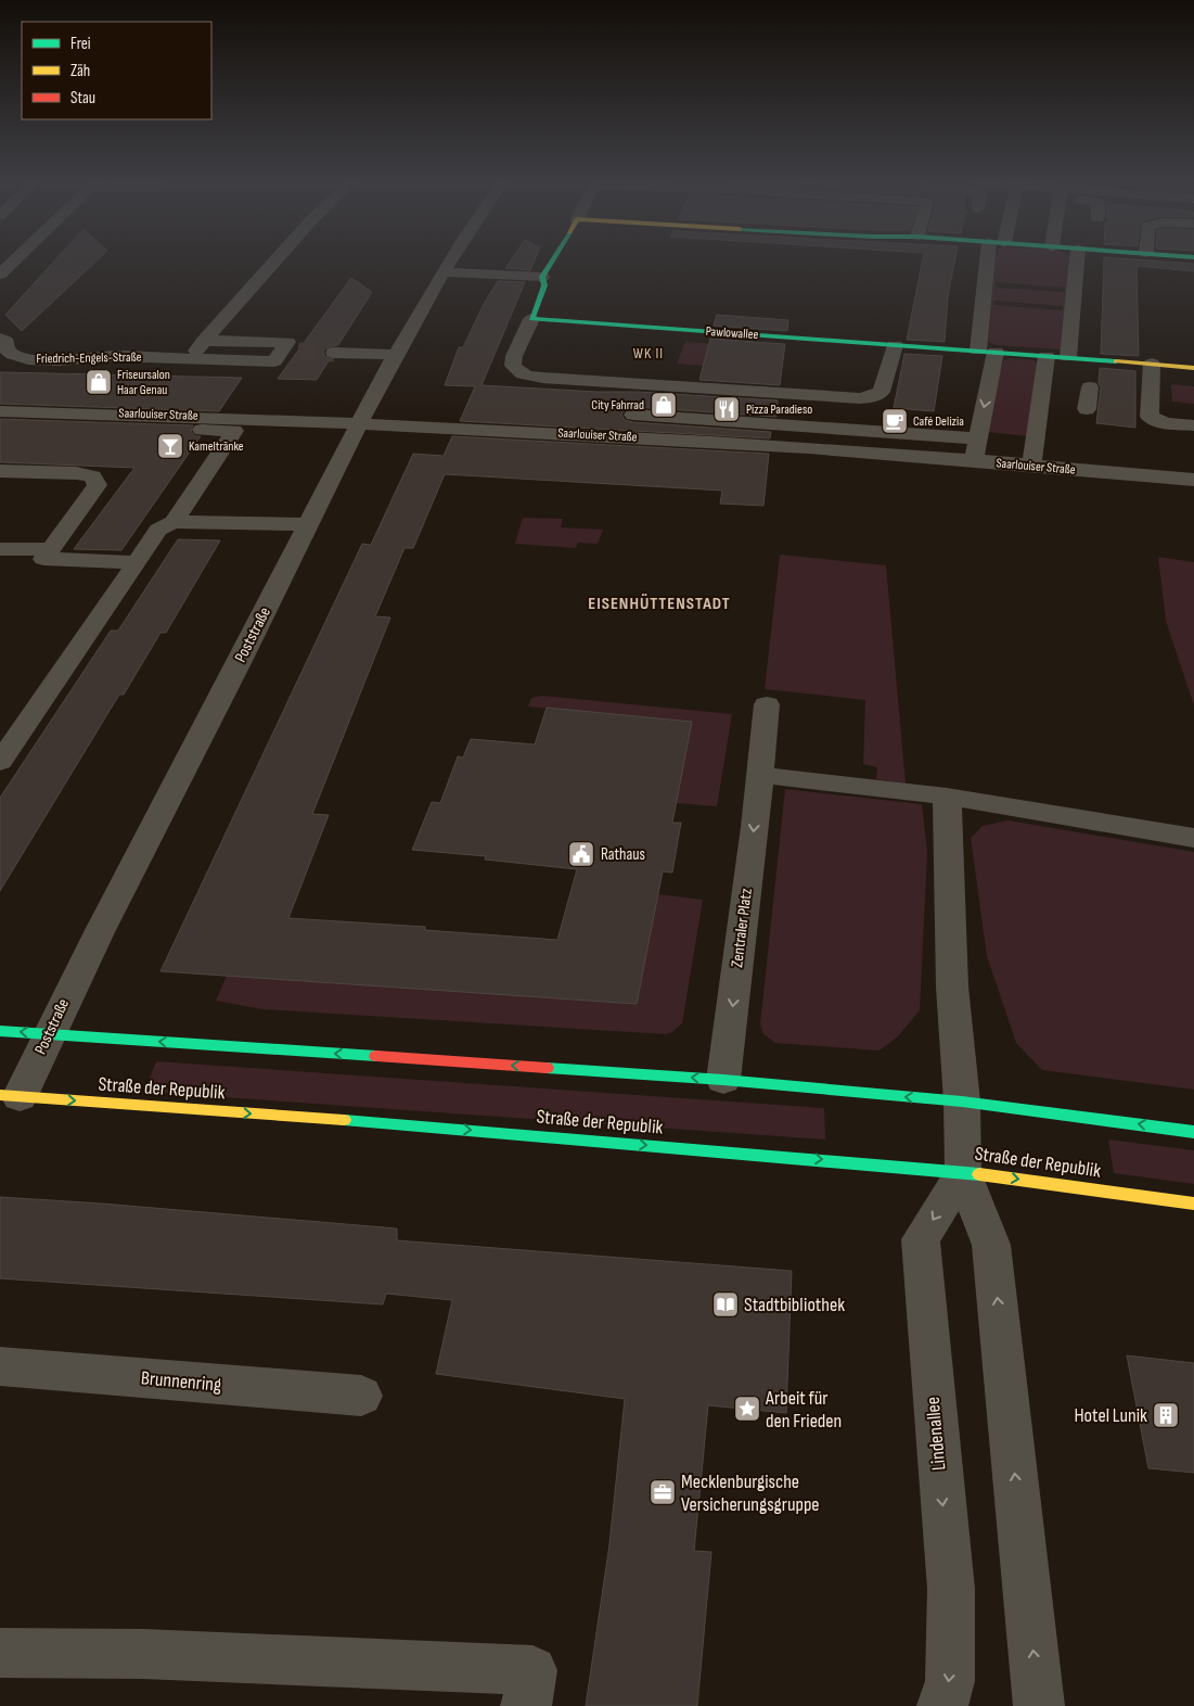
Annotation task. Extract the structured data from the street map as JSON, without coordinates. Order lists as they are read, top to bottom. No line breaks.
{"streets":{"street":["Pawlowallee","Friedrich-Engels-Straße","Saarlouiser Straße","Poststraße","Zentraler Platz","Straße der Republik","Brunnenring","Lindenallee"]},"crossings":[["Saarlouiser Straße","Poststraße"],["Poststraße","Straße der Republik"],["Straße der Republik","Lindenallee"]],"districts":["WK II","EISENHÜTTENSTADT"],"places":{"shop":["Friseursalon Haar Genau","City Fahrrad"],"restaurant":["Pizza Paradieso"],"cafe":["Café Delizia"],"bar":["Kameltränke"],"public building":["Rathaus"],"library":["Stadtbibliothek"],"place":["Arbeit für den Frieden"],"building":["Hotel Lunik"],"office":["Mecklenburgische Versicherungsgruppe"]},"legend":["Frei","Zäh","Stau"]}
